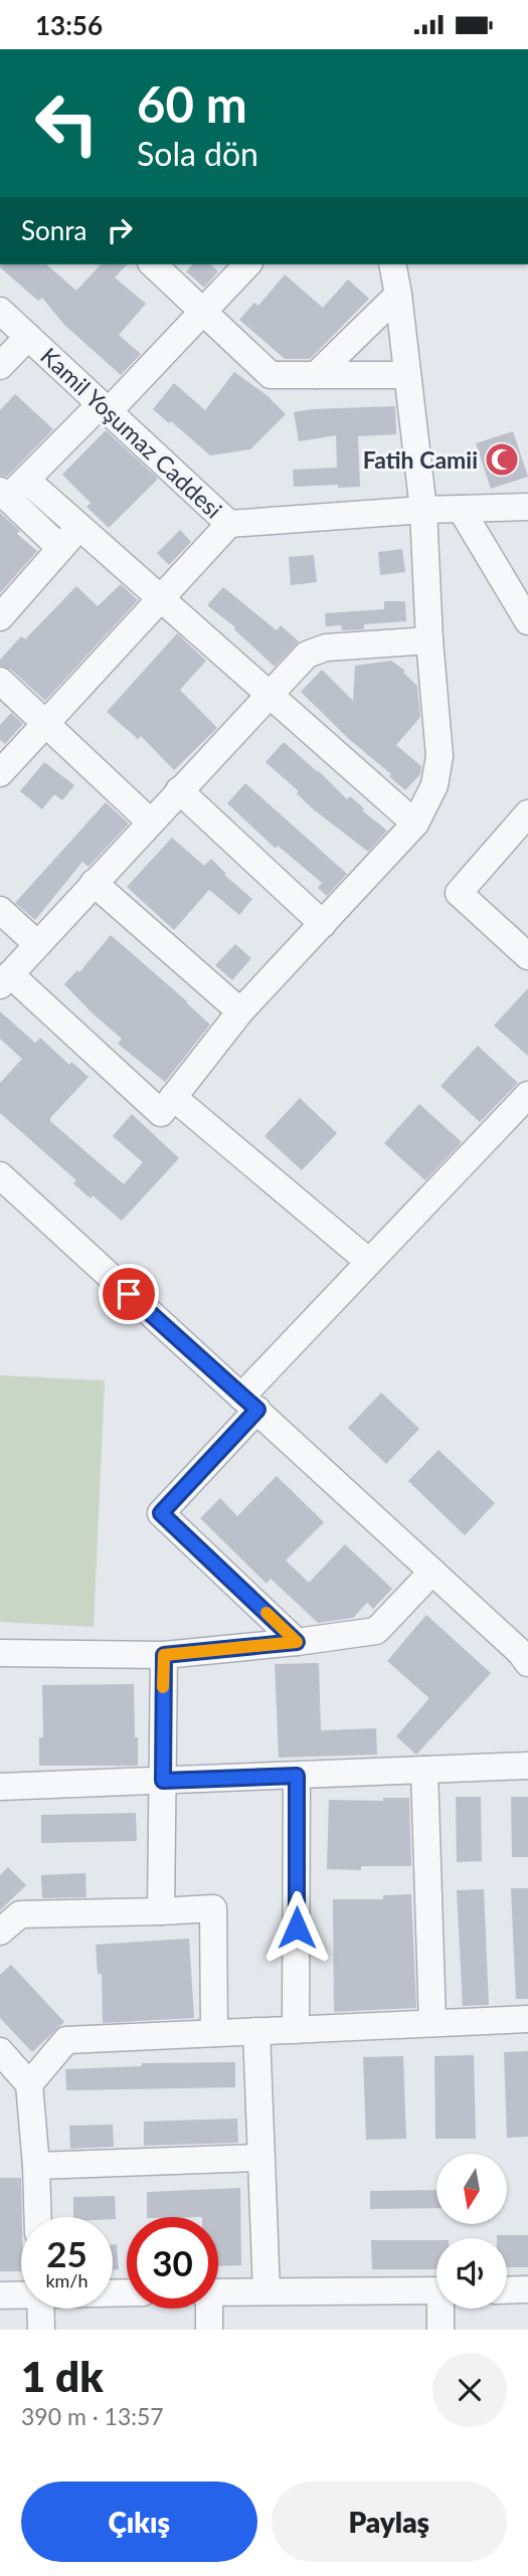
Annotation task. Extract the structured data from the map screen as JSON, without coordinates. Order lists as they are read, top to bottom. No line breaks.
{"streets":{"street":["Kamil Yoşumaz Caddesi"]},"places":{"mosque":["Fatih Camii"]},"north":"bottom","page":{"status":"13:56","turn":["60 m","Sola dön"],"then":"Sonra","speed":"25 km/h","limit":"30","heading":["1 dk","390 m · 13:57"],"buttons":["Çıkış","Paylaş"]}}
